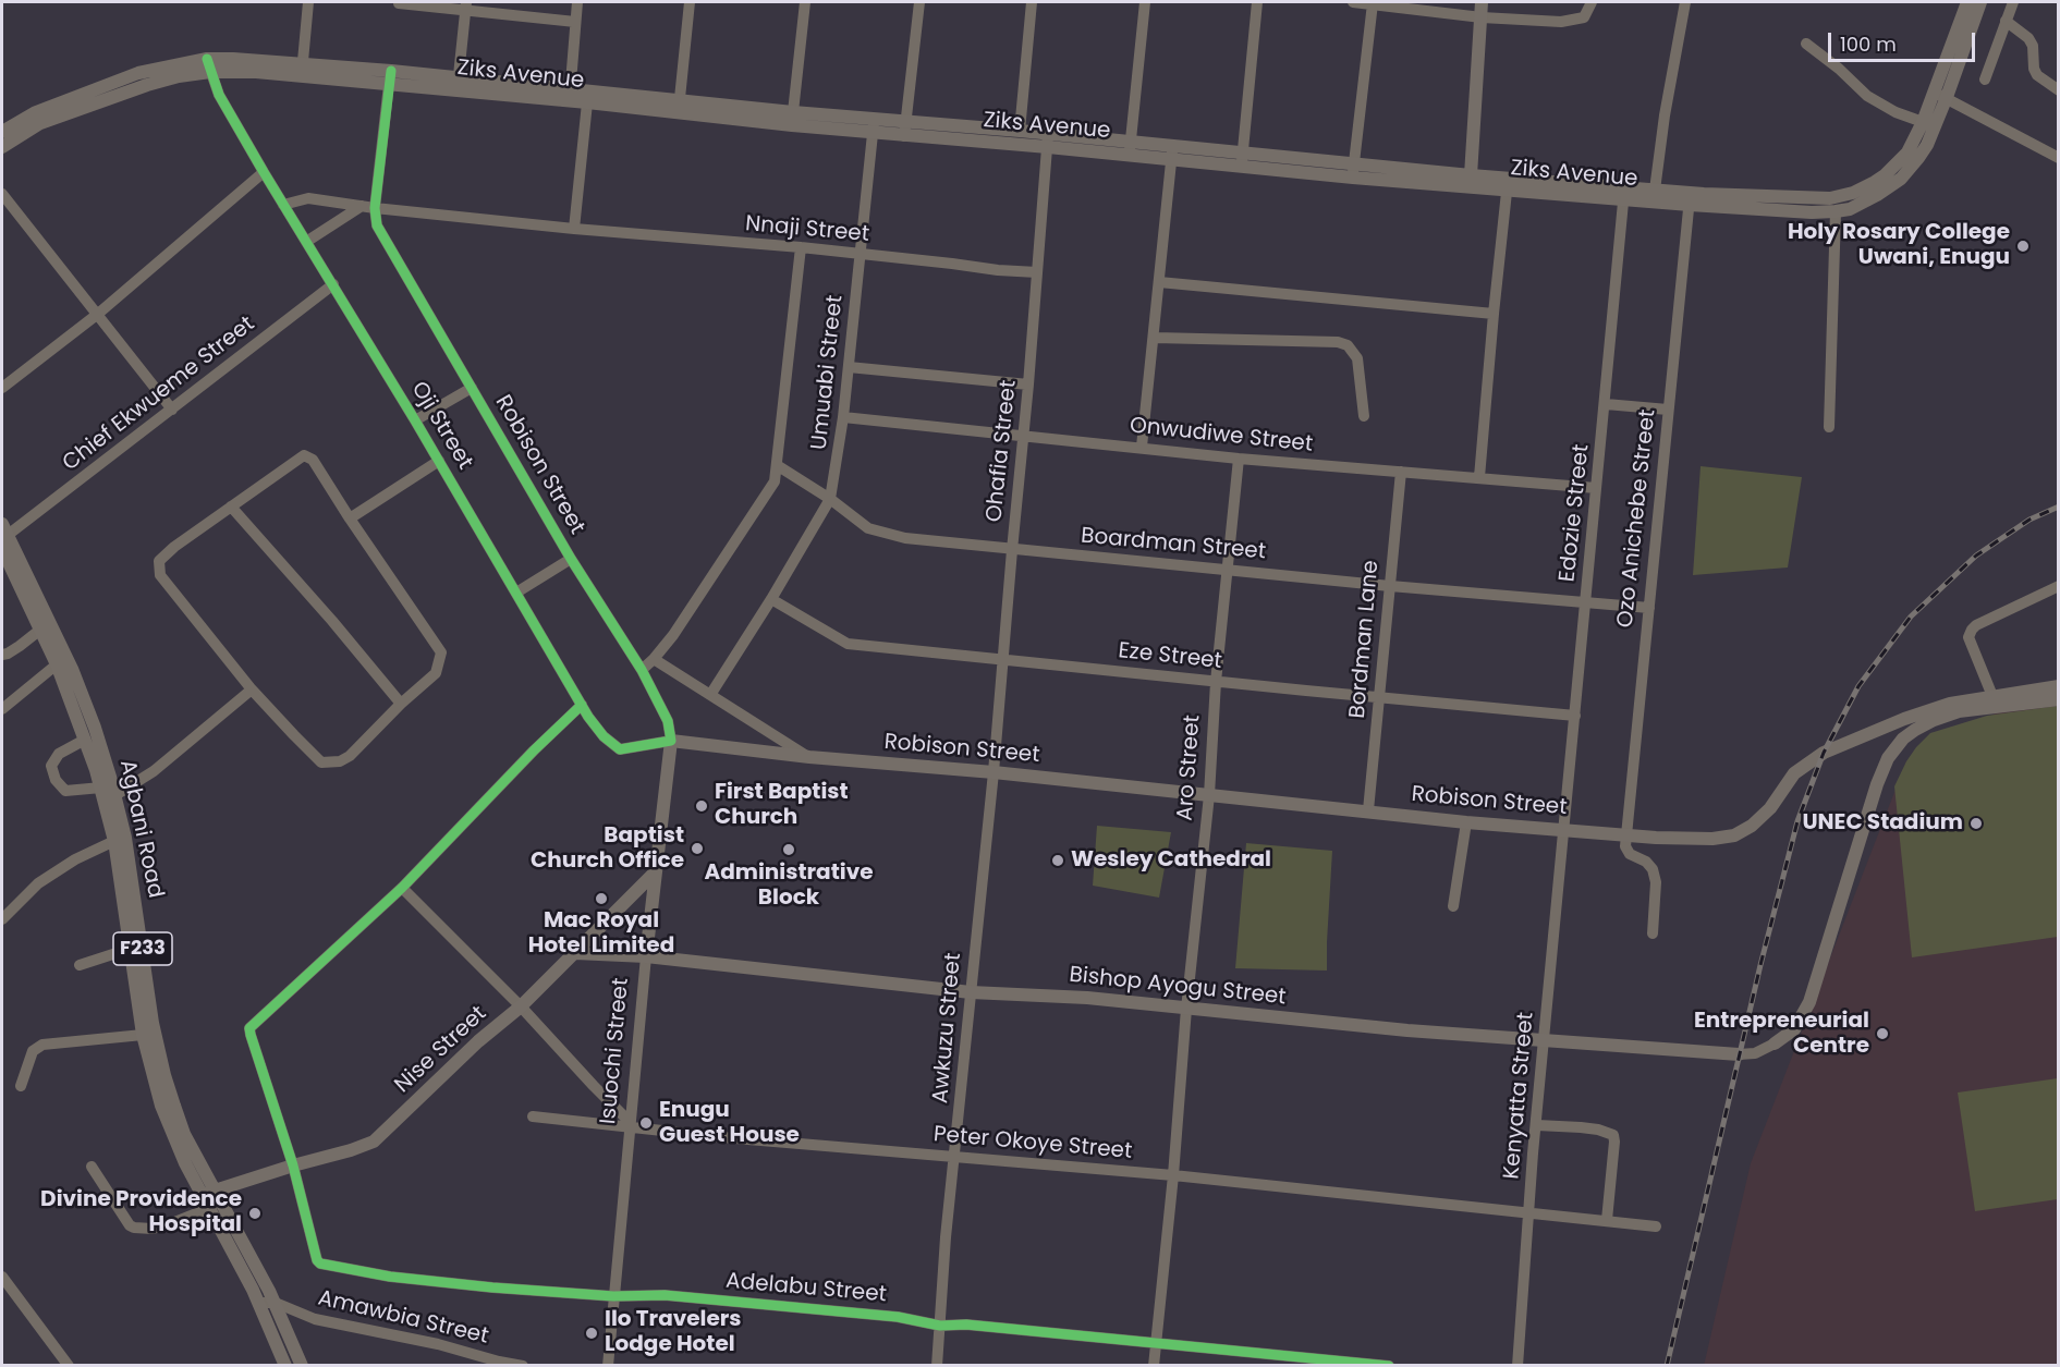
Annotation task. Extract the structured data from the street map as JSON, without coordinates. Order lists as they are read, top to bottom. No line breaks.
{"streets":{"main road":["Ziks Avenue","Robison Street","Agbani Road","F233","Bishop Ayogu Street","Nise Street","Isuochi Street"],"street":["Nnaji Street","Umuabi Street","Chief Ekwueme Street","Oji Street","Onwudiwe Street","Ohafia Street","Edozie Street","Ozo Anichebe Street","Boardman Street","Bordman Lane","Eze Street","Aro Street","Awkuzu Street","Kenyatta Street","Peter Okoye Street","Adelabu Street","Amawbia Street"]},"crossings":[["Ziks Avenue","Umuabi Street"],["Ziks Avenue","Oji Street"],["Ziks Avenue","Ohafia Street"],["Ziks Avenue","Edozie Street"],["Ziks Avenue","Ozo Anichebe Street"],["Nnaji Street","Umuabi Street"],["Nnaji Street","Oji Street"],["Nnaji Street","Ohafia Street"],["Nnaji Street","Robison Street"],["Umuabi Street","Onwudiwe Street"],["Umuabi Street","Boardman Street"],["Umuabi Street","Eze Street"],["Chief Ekwueme Street","Oji Street"],["Chief Ekwueme Street","Agbani Road"],["Oji Street","Robison Street"],["Oji Street","Isuochi Street"],["Onwudiwe Street","Ohafia Street"],["Onwudiwe Street","Edozie Street"],["Onwudiwe Street","Bordman Lane"],["Onwudiwe Street","Aro Street"],["Ohafia Street","Robison Street"],["Ohafia Street","Boardman Street"],["Ohafia Street","Eze Street"],["Ohafia Street","Awkuzu Street"],["Robison Street","Edozie Street"],["Robison Street","Ozo Anichebe Street"],["Robison Street","Bordman Lane"],["Robison Street","Aro Street"],["Robison Street","Awkuzu Street"],["Robison Street","Isuochi Street"],["Robison Street","Kenyatta Street"],["Edozie Street","Boardman Street"],["Edozie Street","Eze Street"],["Edozie Street","Kenyatta Street"],["Ozo Anichebe Street","Boardman Street"],["Boardman Street","Bordman Lane"],["Boardman Street","Aro Street"],["Bordman Lane","Eze Street"],["Eze Street","Aro Street"],["Aro Street","Bishop Ayogu Street"],["Aro Street","Peter Okoye Street"],["Aro Street","Adelabu Street"],["Agbani Road","Nise Street"],["Agbani Road","Amawbia Street"],["Bishop Ayogu Street","Awkuzu Street"],["Bishop Ayogu Street","Nise Street"],["Bishop Ayogu Street","Isuochi Street"],["Bishop Ayogu Street","Kenyatta Street"],["Awkuzu Street","Peter Okoye Street"],["Awkuzu Street","Adelabu Street"],["Nise Street","Isuochi Street"],["Nise Street","Adelabu Street"],["Isuochi Street","Peter Okoye Street"],["Isuochi Street","Adelabu Street"],["Kenyatta Street","Peter Okoye Street"]],"places":["Holy Rosary College Uwani, Enugu","First Baptist Church","UNEC Stadium","Baptist Church Office","Administrative Block","Wesley Cathedral","Mac Royal Hotel Limited","Entrepreneurial Centre","Enugu Guest House","Divine Providence Hospital","Ilo Travelers Lodge Hotel"],"scale_bar":"100 m"}
